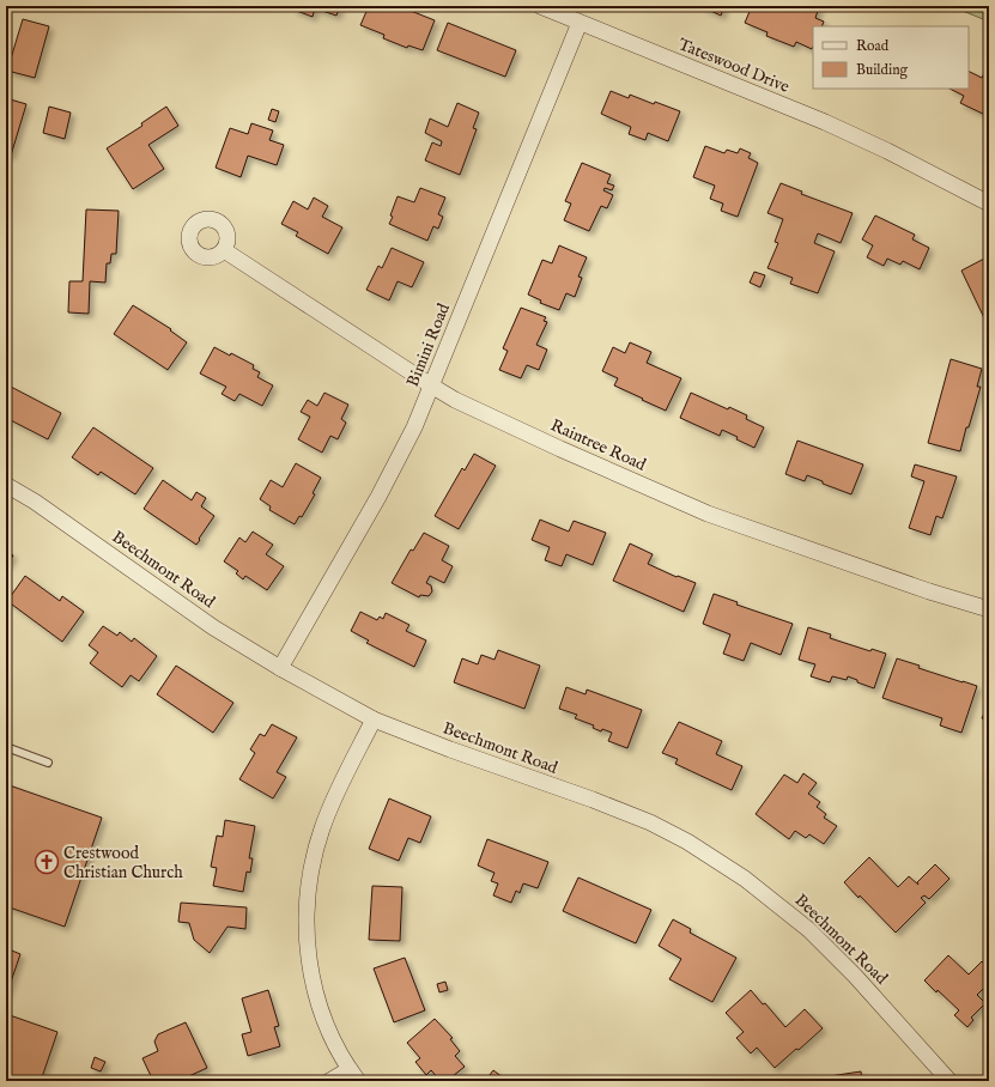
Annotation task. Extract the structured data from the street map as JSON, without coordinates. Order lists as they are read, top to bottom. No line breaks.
{"streets":{"street":["Tateswood Drive","Bimini Road","Raintree Road","Beechmont Road"]},"crossings":[["Tateswood Drive","Bimini Road"],["Bimini Road","Raintree Road"],["Bimini Road","Beechmont Road"]],"places":{"church":["Crestwood Christian Church"]},"legend":["Road","Building"]}
